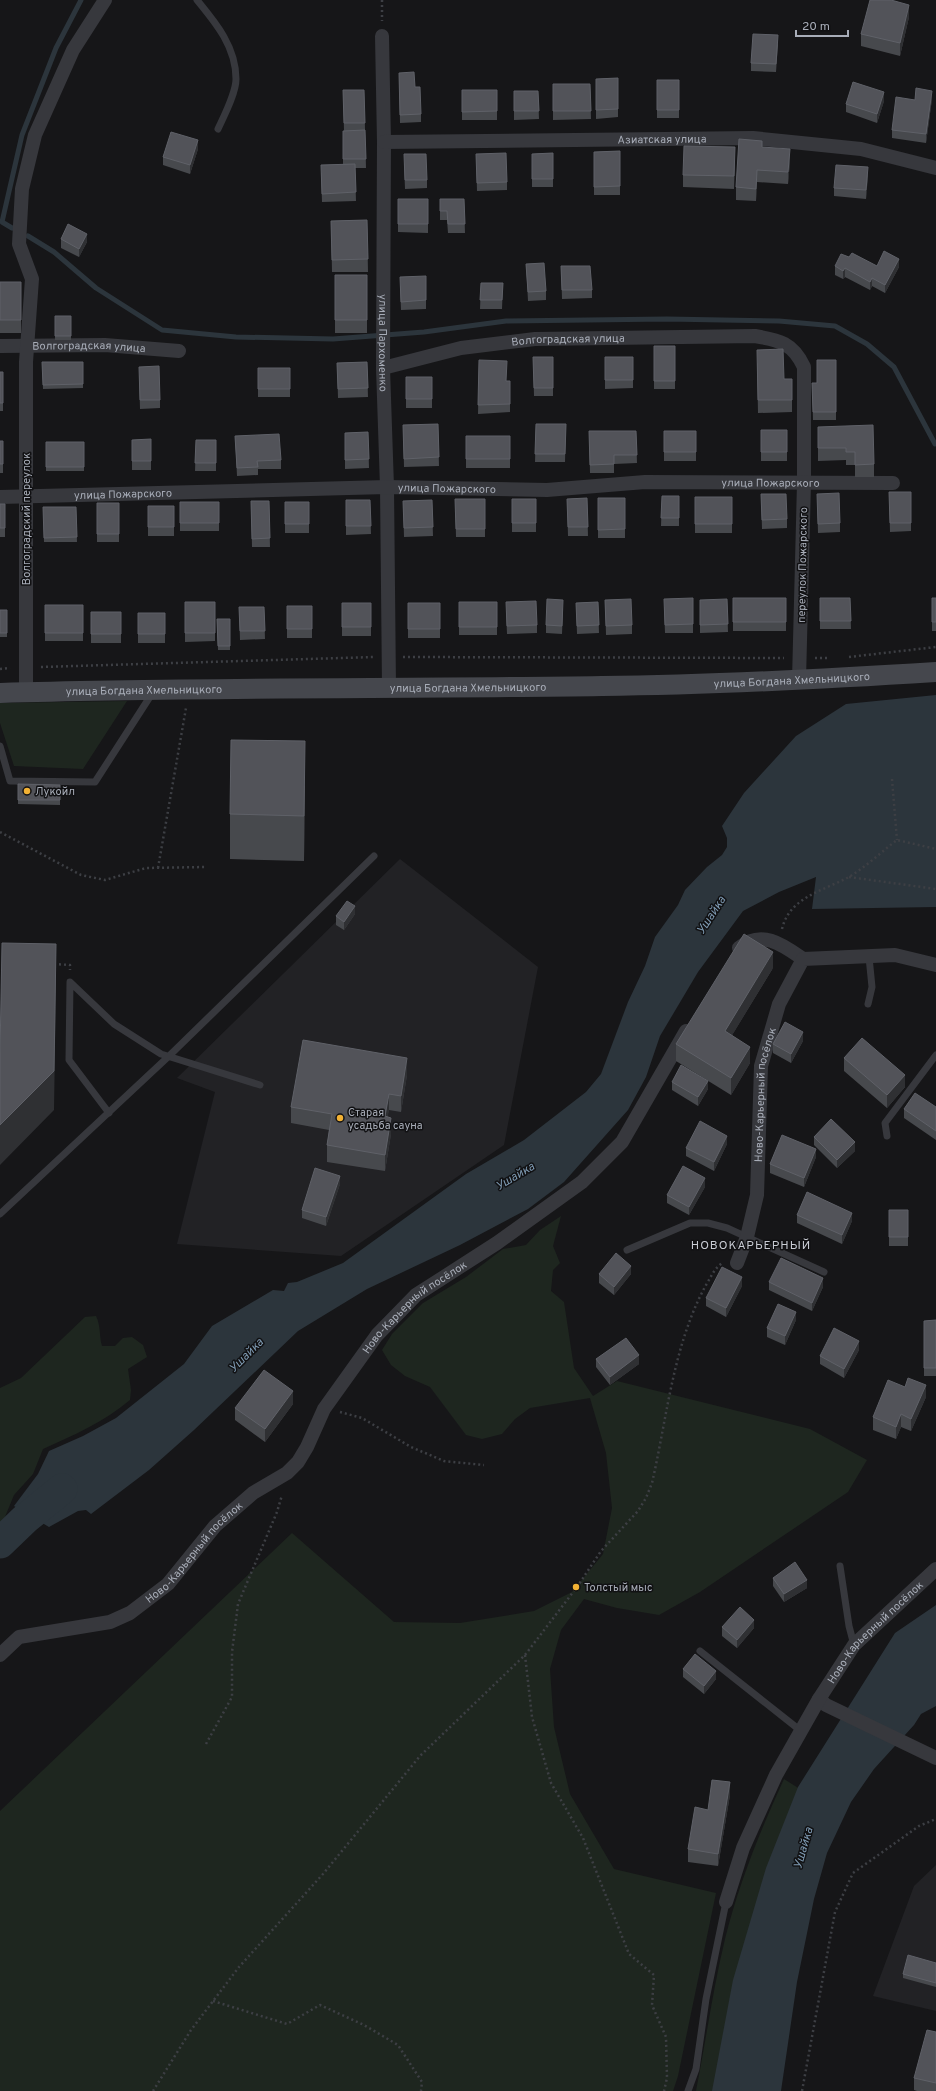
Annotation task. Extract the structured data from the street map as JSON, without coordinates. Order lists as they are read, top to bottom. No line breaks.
{"streets":{"street":["Азиатская улица","Волгоградская улица","улица Пархоменко","улица Пожарского","Волгоградский переулок","переулок Пожарского","улица Богдана Хмельницкого","Ново-Карьерный посёлок"]},"crossings":[["Азиатская улица","улица Пархоменко"],["Волгоградская улица","улица Пархоменко"],["Волгоградская улица","Волгоградский переулок"],["Волгоградская улица","переулок Пожарского"],["улица Пархоменко","улица Пожарского"],["улица Пархоменко","улица Богдана Хмельницкого"],["улица Пожарского","Волгоградский переулок"],["улица Пожарского","переулок Пожарского"],["Волгоградский переулок","улица Богдана Хмельницкого"],["переулок Пожарского","улица Богдана Хмельницкого"]],"districts":["НОВОКАРЬЕРНЫЙ"],"water":["Ушайка"],"places":["Лукойл","Старая усадьба сауна","Толстый мыс"],"scale_bar":"20 m"}
